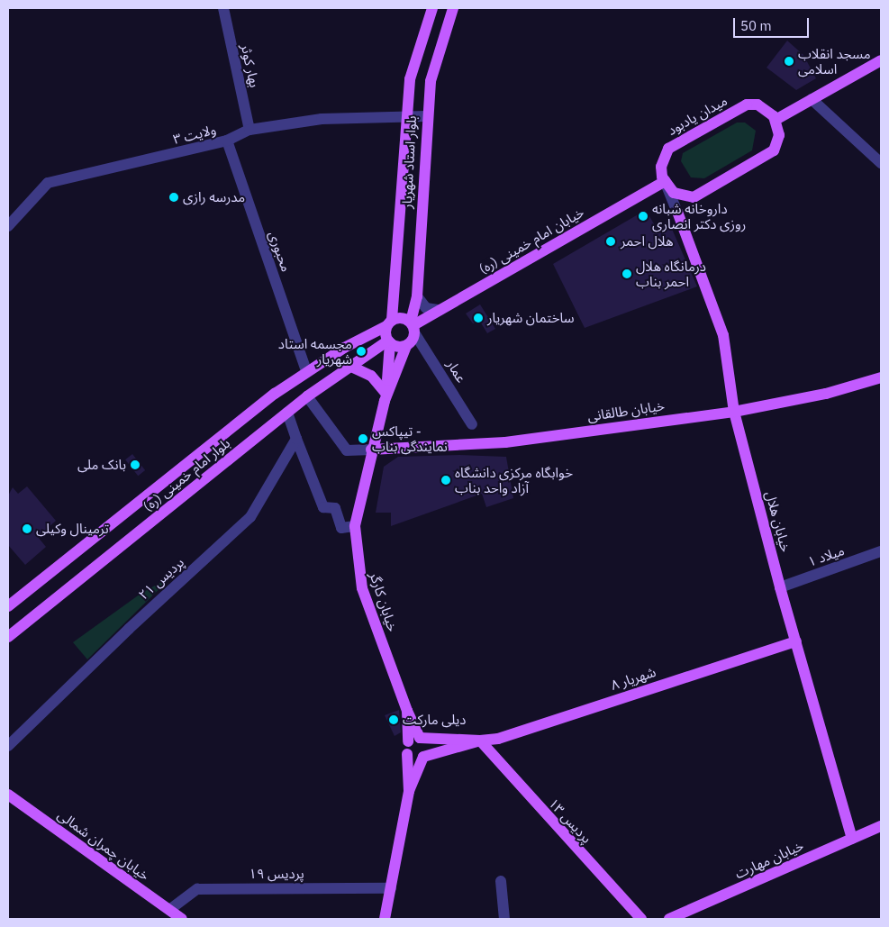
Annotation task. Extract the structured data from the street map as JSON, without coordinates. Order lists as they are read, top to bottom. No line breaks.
{"streets":{"main road":["میدان یادبود","بلوار استاد شهریار","خیابان امام خمینی (ره)","خیابان طالقانی","بلوار امام خمینی (ره)","خیابان هلال","خیابان کارگر","شهریار ۸","پردیس ۱۳","خیابان چمران شمالی","خیابان مهارت"],"street":["بهار کوثر","ولایت ۳","محبوری","عمار","میلاد ۱","پردیس ۲۱","پردیس ۱۹"]},"crossings":[["بهار کوثر","ولایت ۳"],["میدان یادبود","خیابان امام خمینی (ره)"],["ولایت ۳","بلوار استاد شهریار"],["ولایت ۳","محبوری"],["بلوار استاد شهریار","خیابان امام خمینی (ره)"],["بلوار استاد شهریار","عمار"],["بلوار استاد شهریار","بلوار امام خمینی (ره)"],["خیابان امام خمینی (ره)","عمار"],["محبوری","بلوار امام خمینی (ره)"],["خیابان طالقانی","خیابان هلال"],["خیابان طالقانی","خیابان کارگر"],["خیابان هلال","میلاد ۱"],["خیابان هلال","شهریار ۸"],["خیابان هلال","خیابان مهارت"],["خیابان کارگر","شهریار ۸"],["شهریار ۸","پردیس ۱۳"],["خیابان چمران شمالی","پردیس ۱۹"]],"places":["مسجد انقلاب اسلامی","مدرسه رازی","داروخانه شبانه روزی دکتر انصاری","هلال احمر","درمانگاه هلال احمر بناب","ساختمان شهریار","مجسمه استاد شهریار","تیپاکس - نمایندگی بناب","بانک ملی","خوابگاه مرکزی دانشگاه آزاد واحد بناب","ترمینال وکیلی","دیلی مارکت"],"scale_bar":"50 m"}
